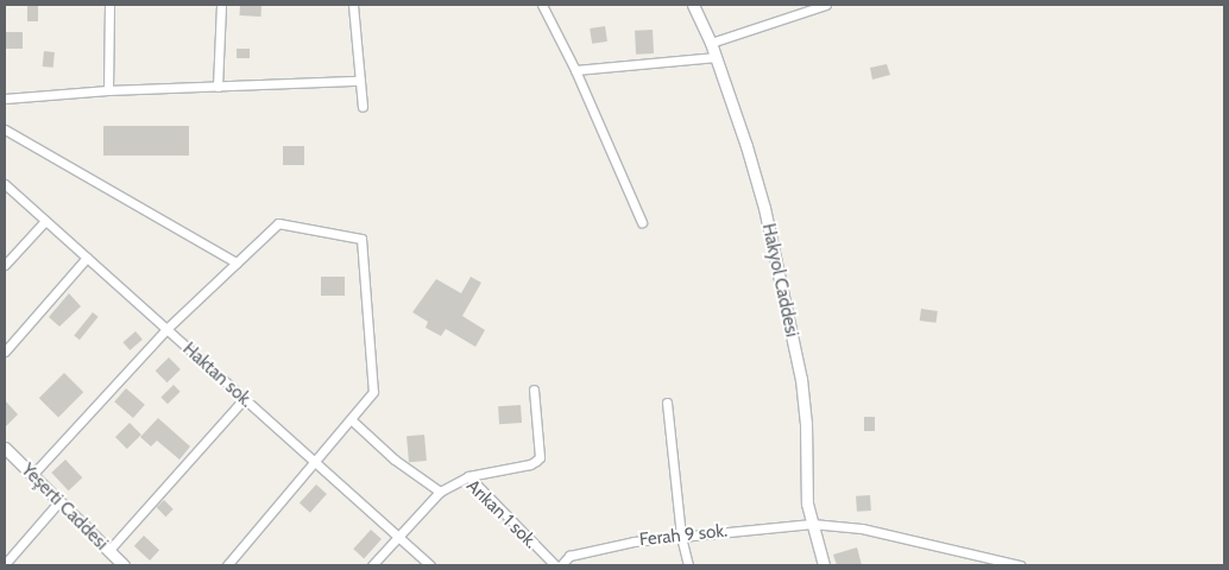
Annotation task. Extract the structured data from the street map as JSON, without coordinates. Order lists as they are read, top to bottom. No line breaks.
{"streets":{"street":["Hakyol Caddesi","Haktan sok.","Yeşerti Caddesi","Arıkan 1 sok.","Ferah 9 sok."]},"crossings":[["Hakyol Caddesi","Ferah 9 sok."],["Haktan sok.","Arıkan 1 sok."]]}
